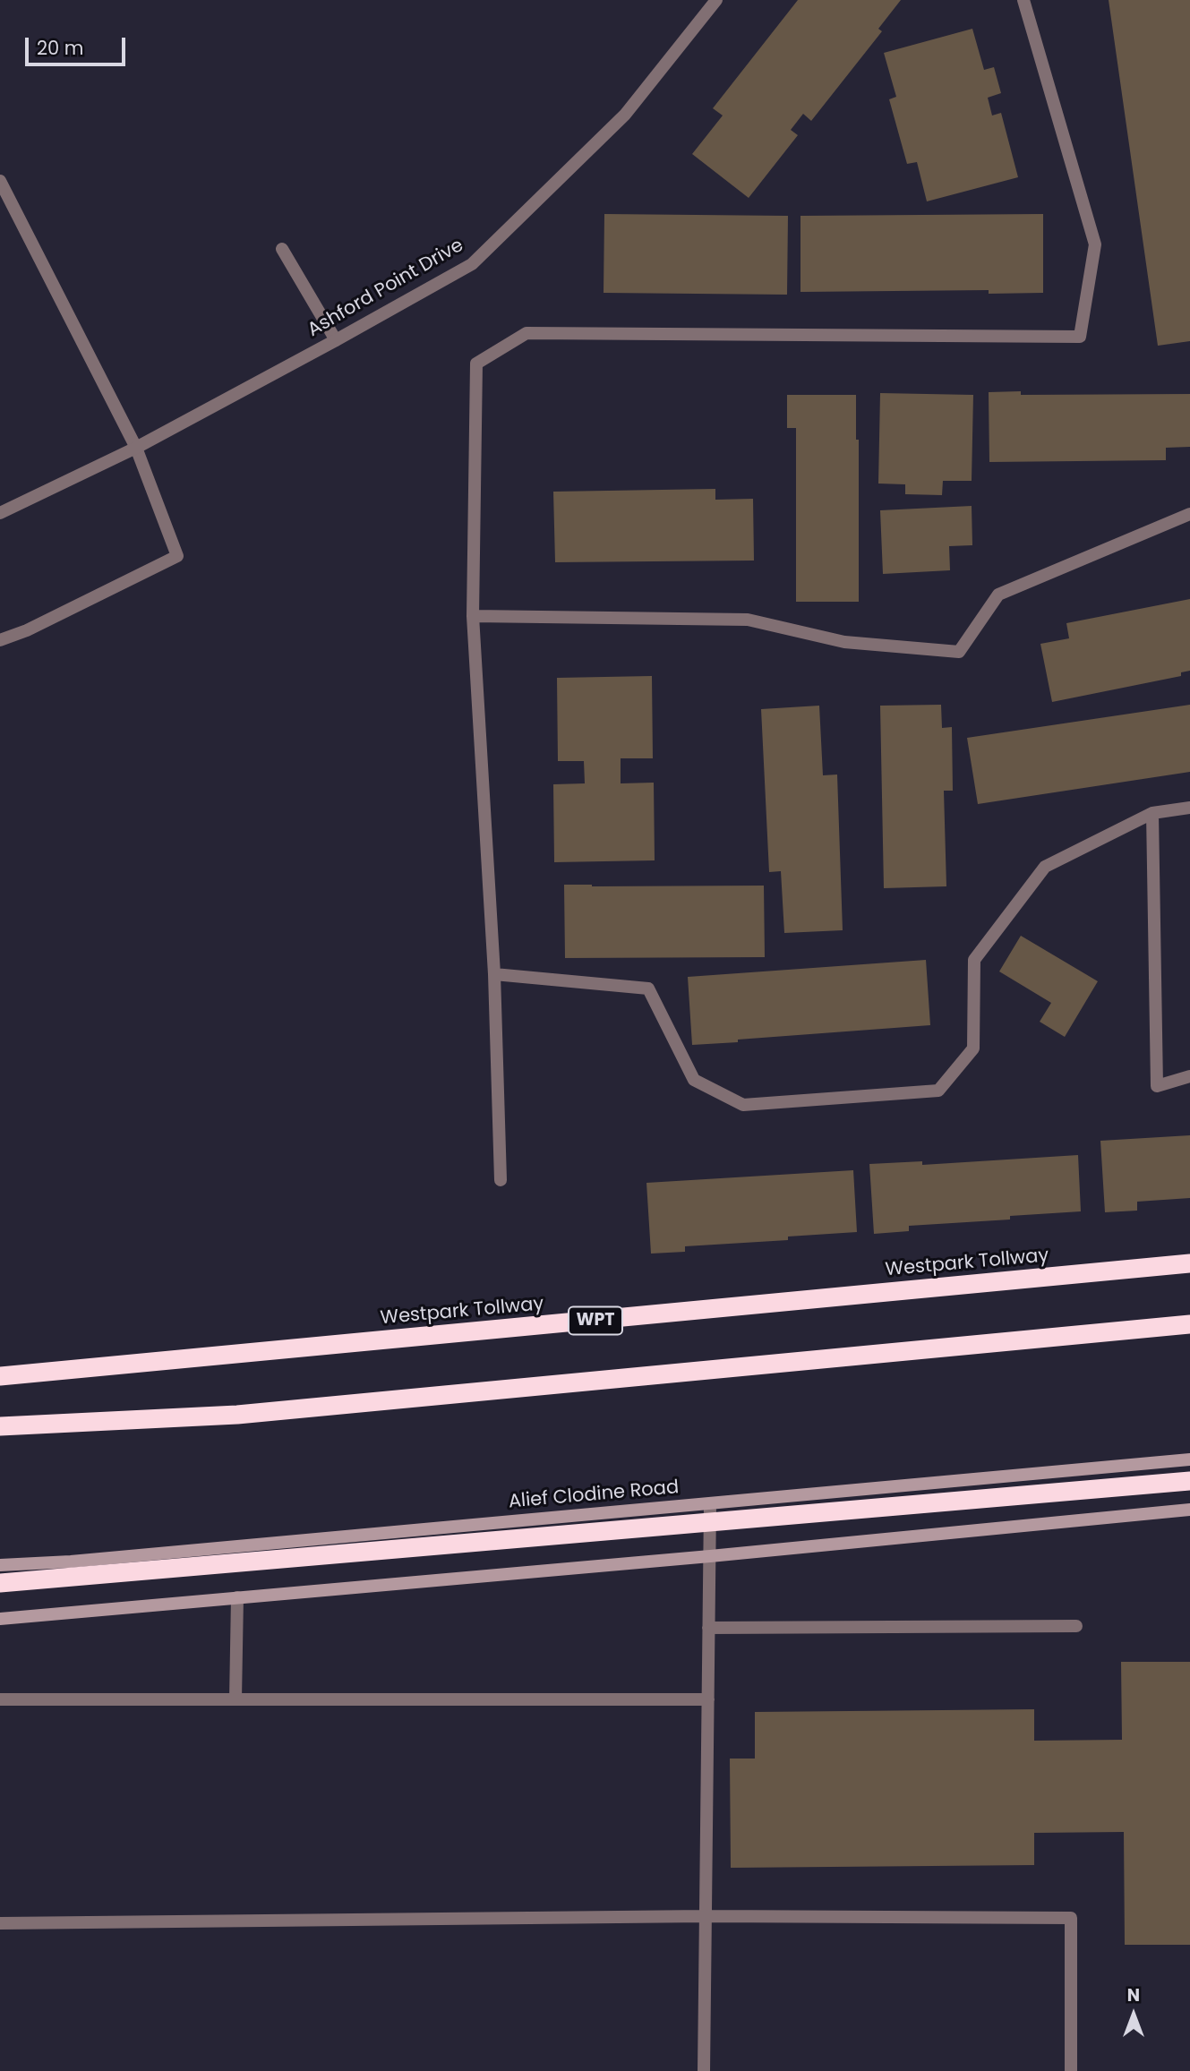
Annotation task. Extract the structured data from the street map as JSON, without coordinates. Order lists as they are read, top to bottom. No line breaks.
{"streets":{"highway":["Westpark Tollway","WPT"],"main road":["Alief Clodine Road"],"street":["Ashford Point Drive"]},"scale_bar":"20 m","north":"top"}
